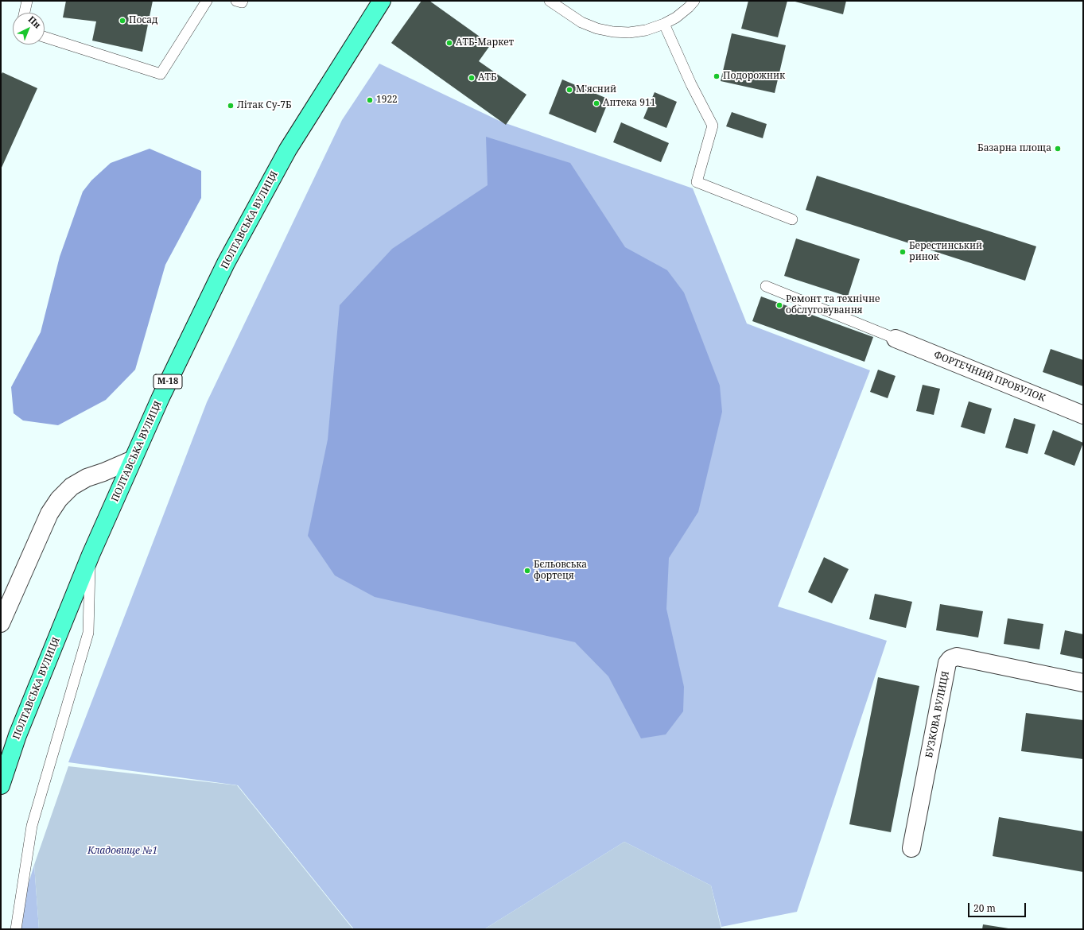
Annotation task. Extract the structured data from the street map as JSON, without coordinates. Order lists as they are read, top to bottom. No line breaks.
{"streets":{"highway":["ПОЛТАВСЬКА ВУЛИЦЯ","М-18"],"street":["ФОРТЕЧНИЙ ПРОВУЛОК","БУЗКОВА ВУЛИЦЯ"]},"parks":["Кладовище №1"],"places":["Посад","АТБ-Маркет","Подорожник","АТБ","М'ясний","1922","Аптека 911","Літак Су-7Б","Базарна площа","Берестинський ринок","Ремонт та технічне обслуговування","Бєльовська фортеця"],"scale_bar":"20 m","north":"top right"}
